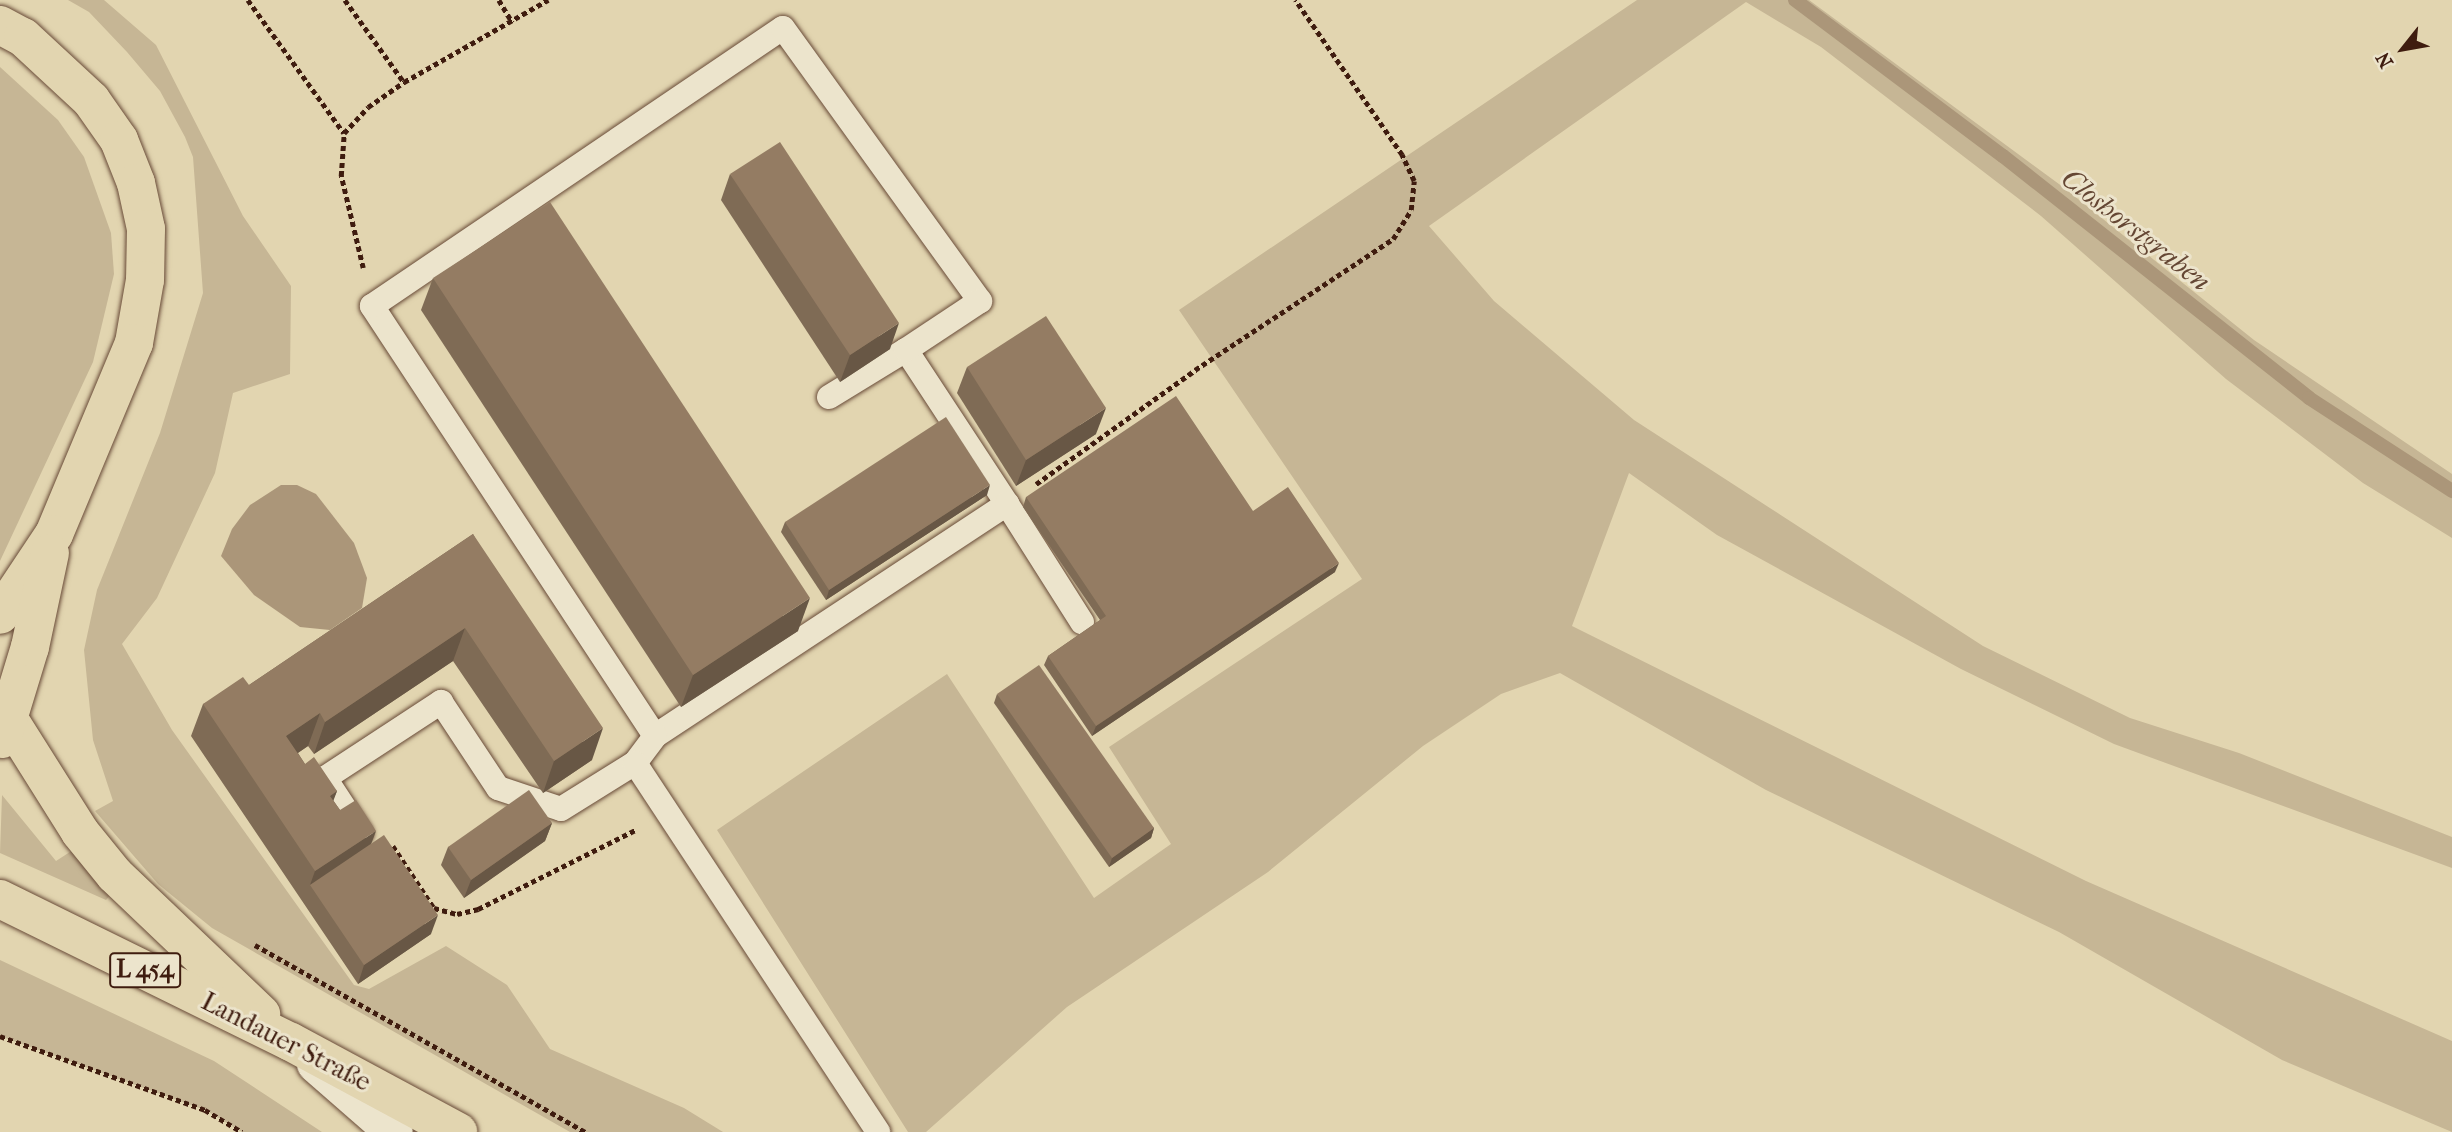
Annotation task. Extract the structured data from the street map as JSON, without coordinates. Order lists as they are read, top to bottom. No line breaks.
{"streets":{"main road":["L 454","Landauer Straße"]},"water":["Closhorstgraben"],"north":"bottom left"}
